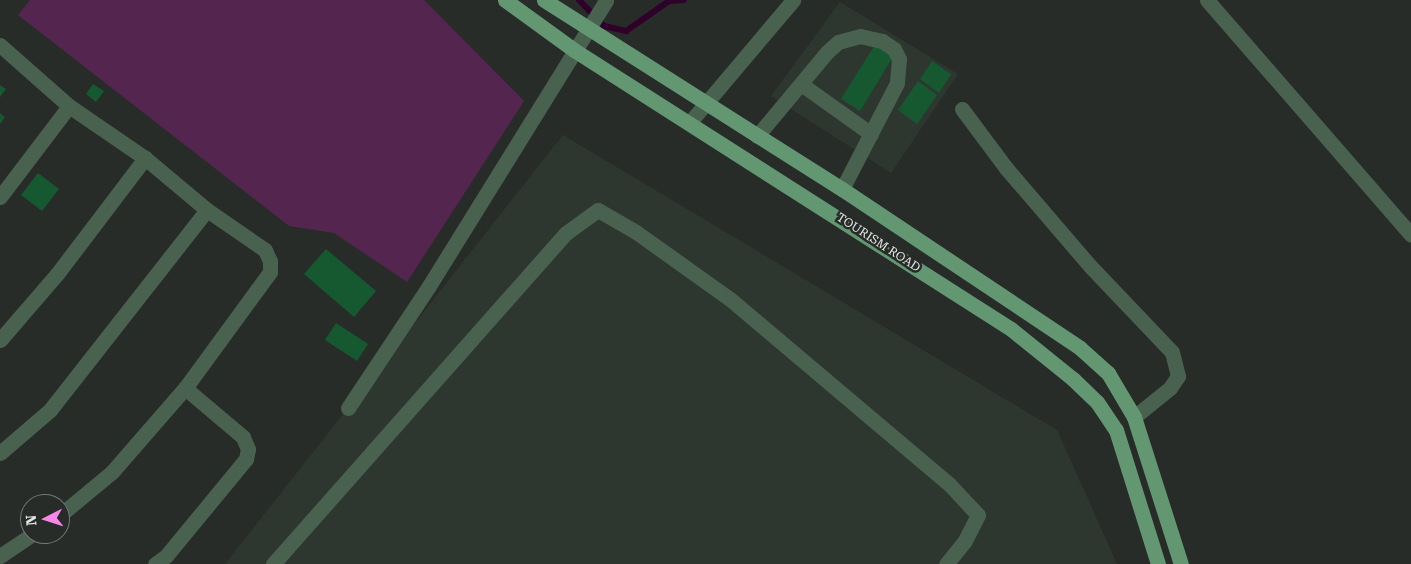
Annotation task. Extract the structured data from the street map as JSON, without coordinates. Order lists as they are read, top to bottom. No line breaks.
{"streets":{"main road":["TOURISM ROAD"]},"north":"left"}
